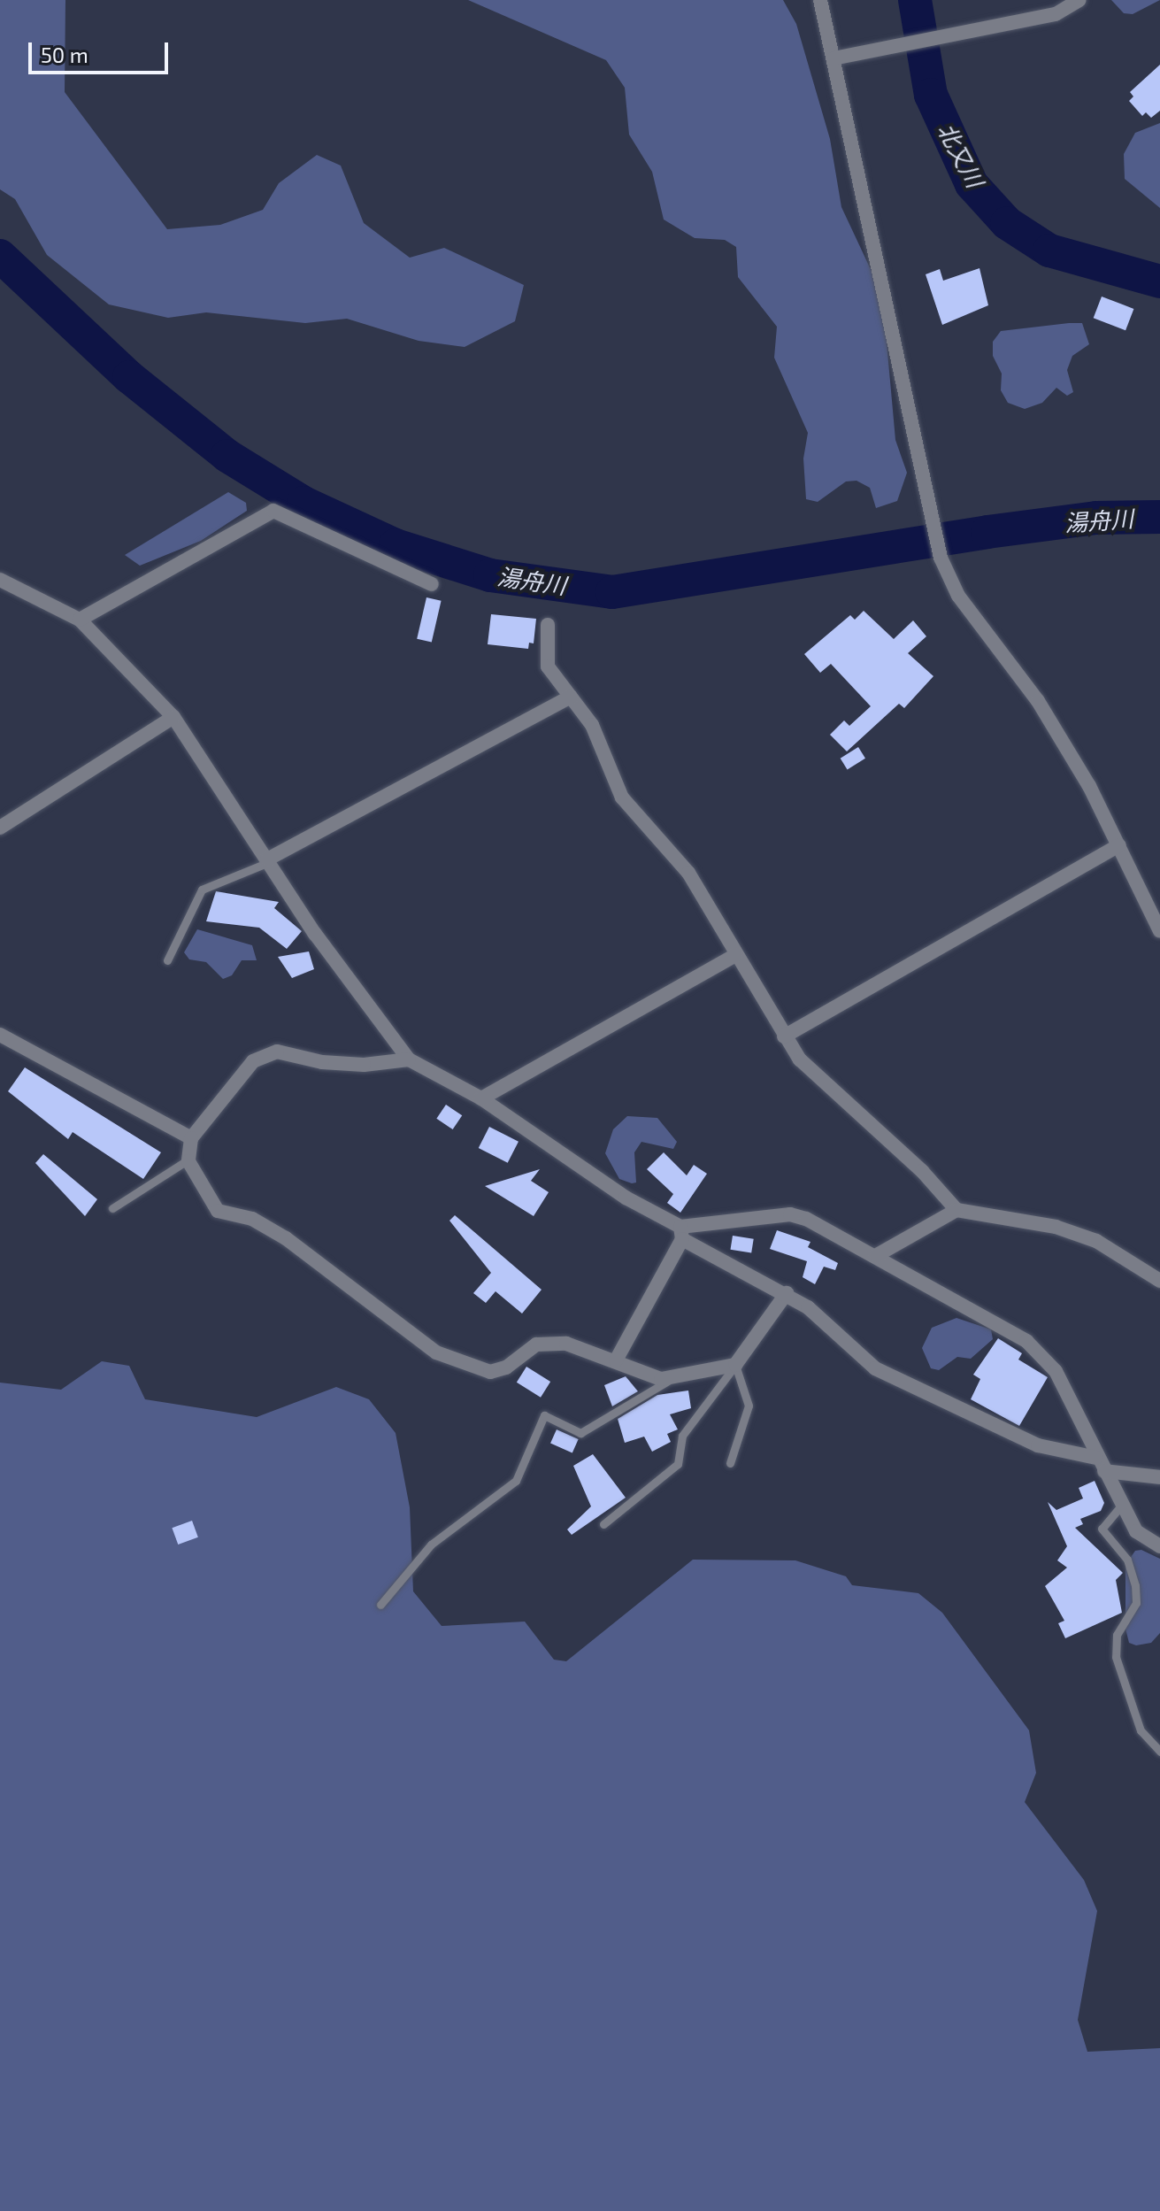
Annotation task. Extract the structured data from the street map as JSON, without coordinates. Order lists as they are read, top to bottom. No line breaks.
{"water":["北又川","湯舟川"],"scale_bar":"50 m"}
